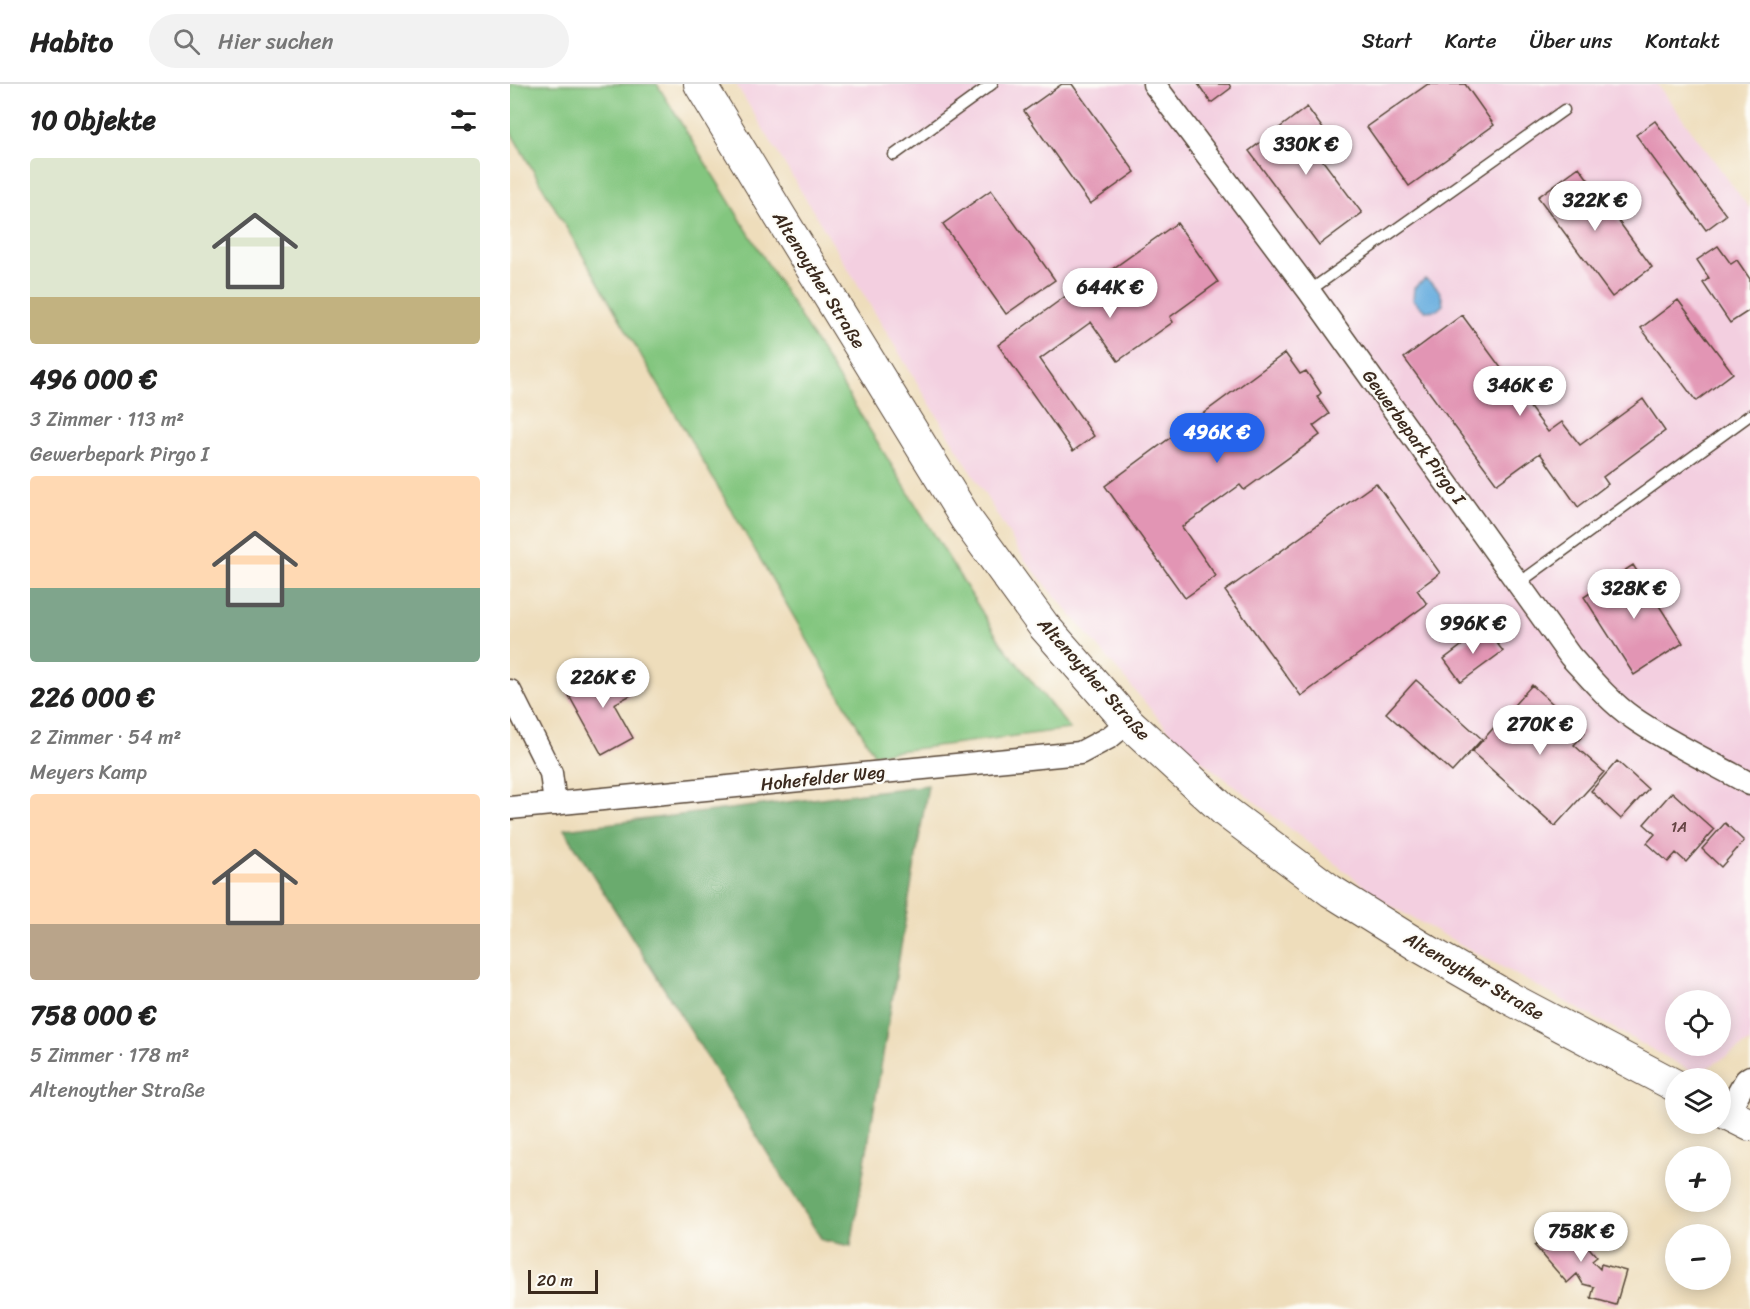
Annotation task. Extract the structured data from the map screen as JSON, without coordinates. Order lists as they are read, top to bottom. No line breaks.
{"streets":{"main road":["Altenoyther Straße"],"street":["Gewerbepark Pirgo I","Hohefelder Weg"]},"crossings":[["Altenoyther Straße","Hohefelder Weg"]],"house_numbers":["1A"],"scale_bar":"20 m","page":{"header":"Habito","search":"Hier suchen","nav":["Start","Karte","Über uns","Kontakt"],"heading":"10 Objekte","price":["330K €","322K €","644K €","346K €","496K €","328K €","996K €","226K €","270K €","758K €"],"list":[{"name":"496 000 €","note":"3 Zimmer · 113 m² · Gewerbepark Pirgo I"},{"name":"226 000 €","note":"2 Zimmer · 54 m² · Meyers Kamp"},{"name":"758 000 €","note":"5 Zimmer · 178 m² · Altenoyther Straße"}],"map_buttons":["+","−"],"scale":"20 m"}}
